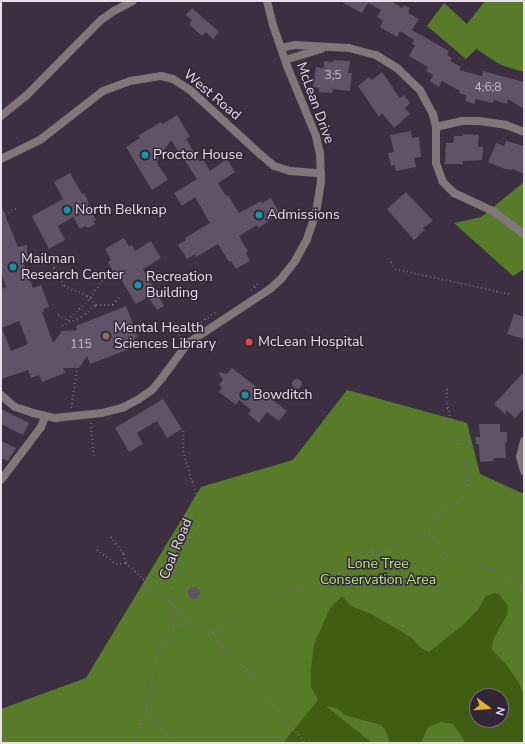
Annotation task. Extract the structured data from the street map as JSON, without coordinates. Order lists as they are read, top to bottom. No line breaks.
{"streets":{"street":["West Road","McLean Drive"],"path":["Coal Road"]},"crossings":[["West Road","McLean Drive"]],"parks":["Lone Tree Conservation Area"],"places":["Proctor House","North Belknap","Admissions","Mailman Research Center","Recreation Building","Mental Health Sciences Library","McLean Hospital","Bowditch"],"house_numbers":["3;5","4;6;8","115"],"north":"right"}
